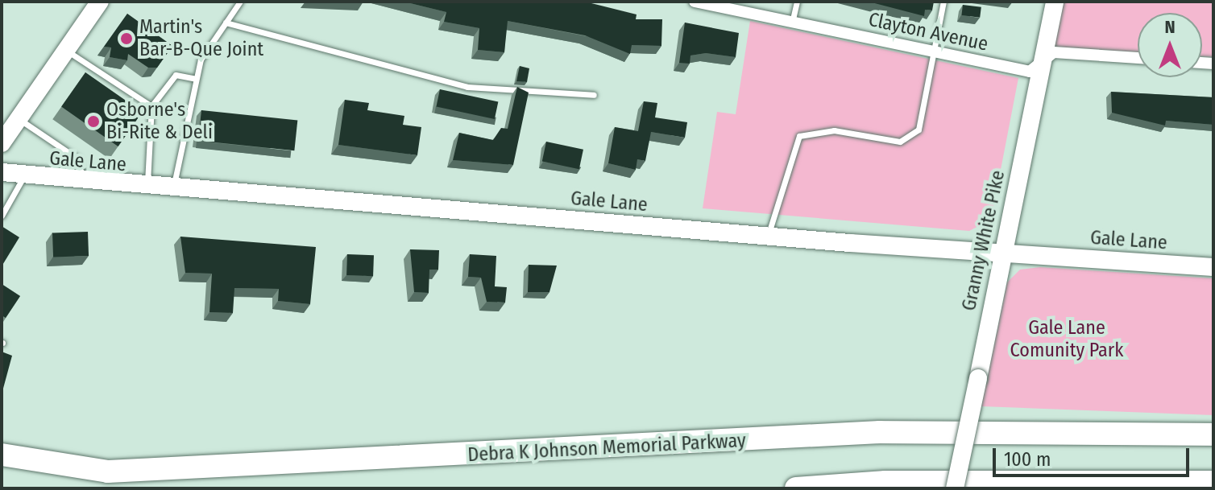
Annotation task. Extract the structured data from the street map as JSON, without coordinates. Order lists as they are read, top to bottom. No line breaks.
{"streets":{"highway":["Debra K Johnson Memorial Parkway"],"street":["Clayton Avenue","Gale Lane","Granny White Pike"]},"crossings":[["Clayton Avenue","Granny White Pike"],["Gale Lane","Granny White Pike"]],"parks":["Gale Lane Comunity Park"],"places":["Martin's Bar-B-Que Joint","Osborne's Bi-Rite & Deli"],"scale_bar":"100 m","north":"top"}
